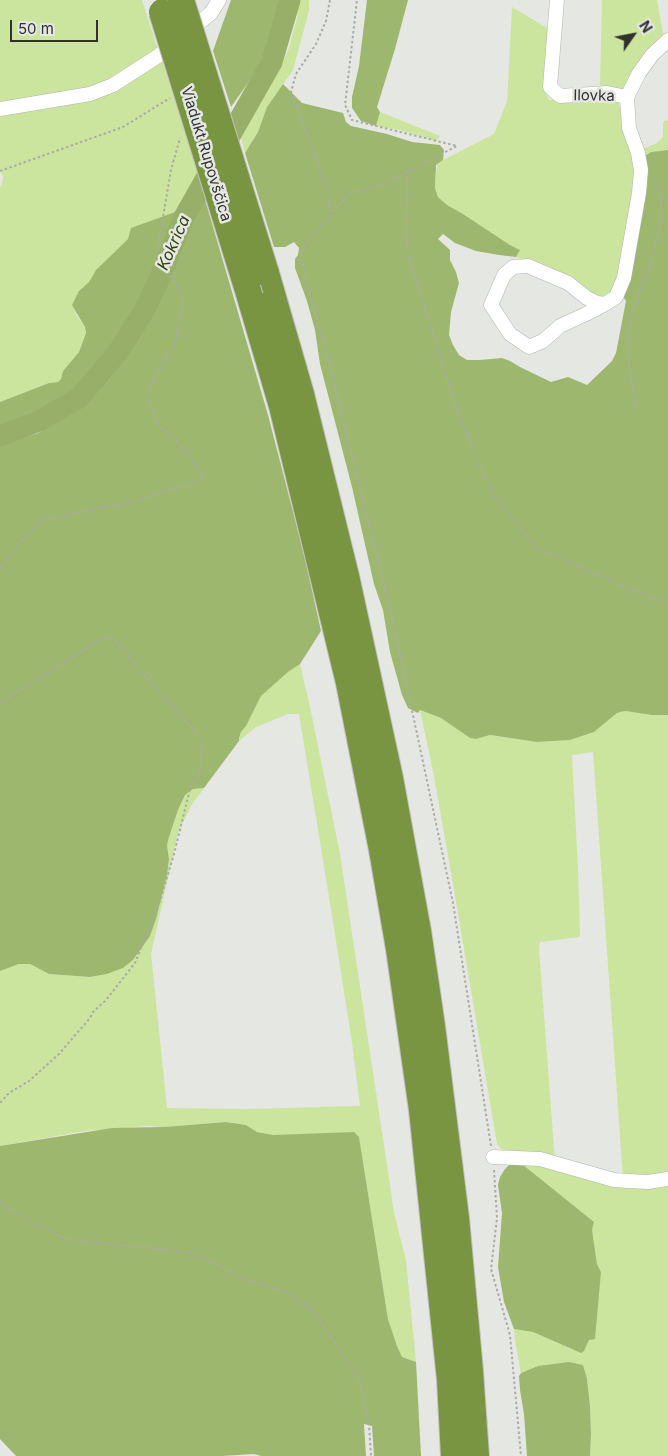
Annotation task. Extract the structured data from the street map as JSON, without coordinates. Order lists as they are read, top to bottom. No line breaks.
{"streets":{"highway":["Viadukt Rupovščica"],"street":["Ilovka"]},"water":["Kokrica"],"scale_bar":"50 m","north":"top right"}
